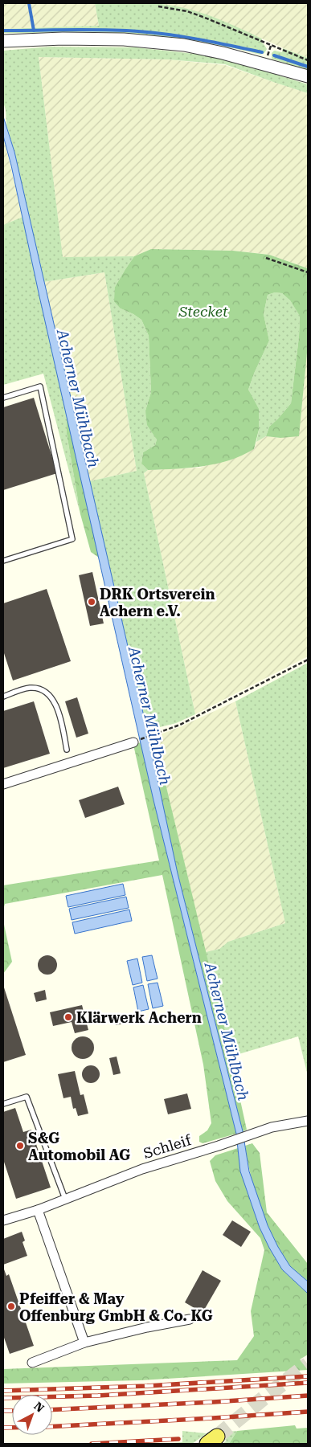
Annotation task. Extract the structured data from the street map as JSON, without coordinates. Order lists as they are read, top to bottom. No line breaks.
{"streets":{"street":["Schleif"]},"water":["Acherner Mühlbach"],"parks":["Stecket"],"places":["DRK Ortsverein Achern e.V.","Klärwerk Achern","S&G Automobil AG","Pfeiffer & May Offenburg GmbH & Co. KG"],"north":"top right"}
